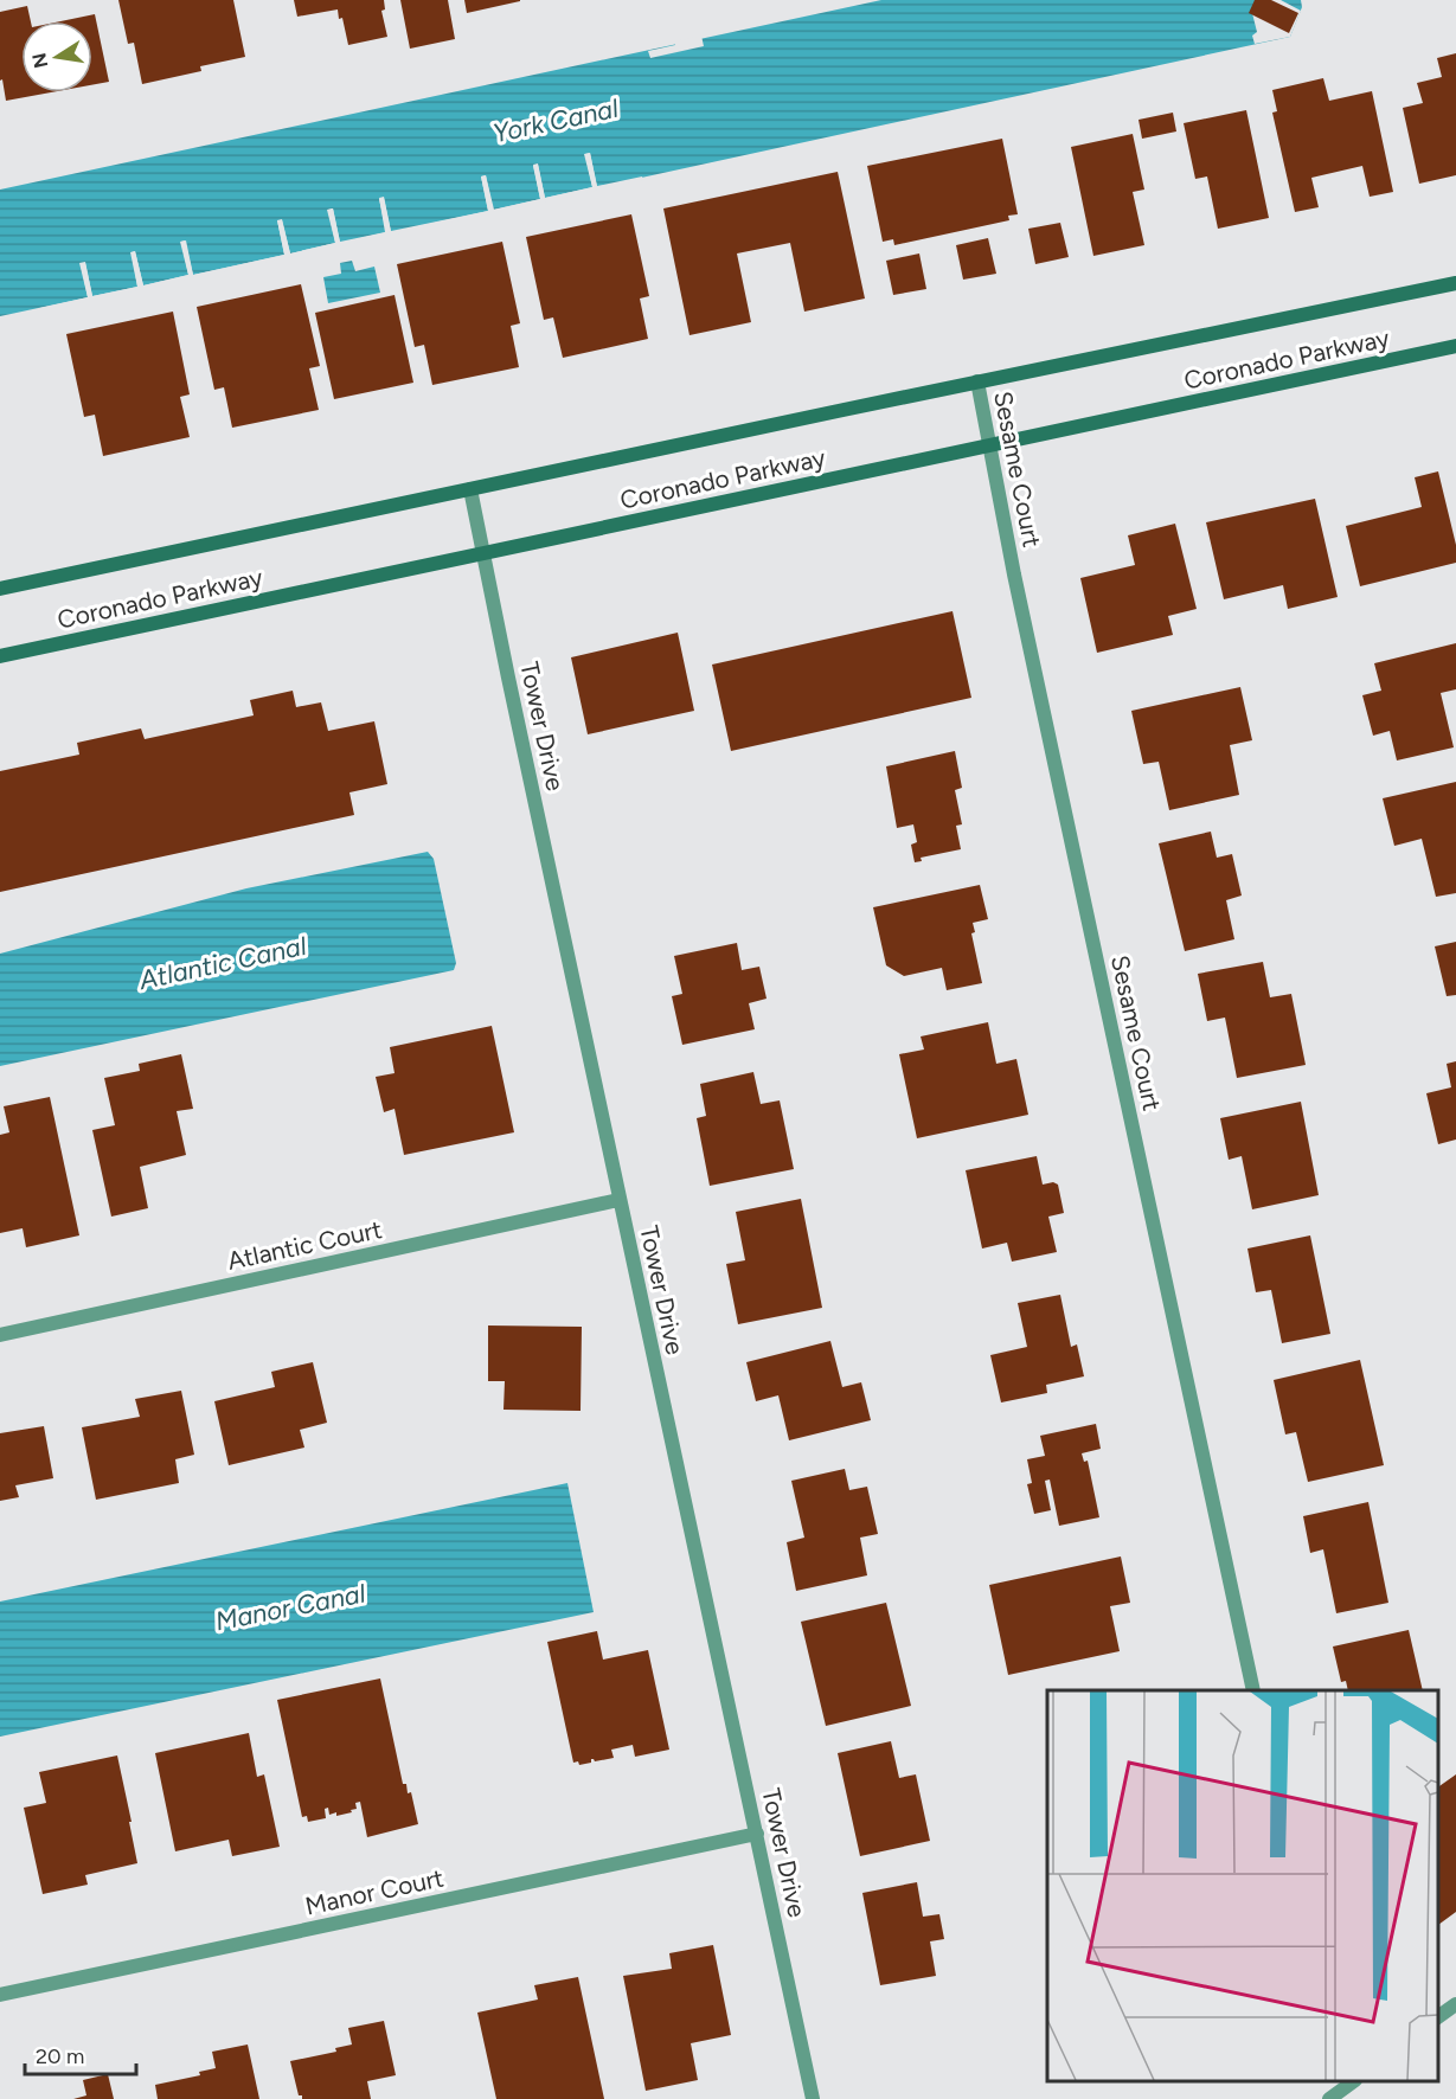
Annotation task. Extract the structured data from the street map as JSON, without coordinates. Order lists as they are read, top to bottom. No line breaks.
{"streets":{"street":["Coronado Parkway","Sesame Court","Tower Drive","Atlantic Court","Manor Court"]},"crossings":[["Coronado Parkway","Sesame Court"],["Coronado Parkway","Tower Drive"],["Tower Drive","Atlantic Court"],["Tower Drive","Manor Court"]],"water":["York Canal","Atlantic Canal","Manor Canal"],"scale_bar":"20 m","north":"left"}
